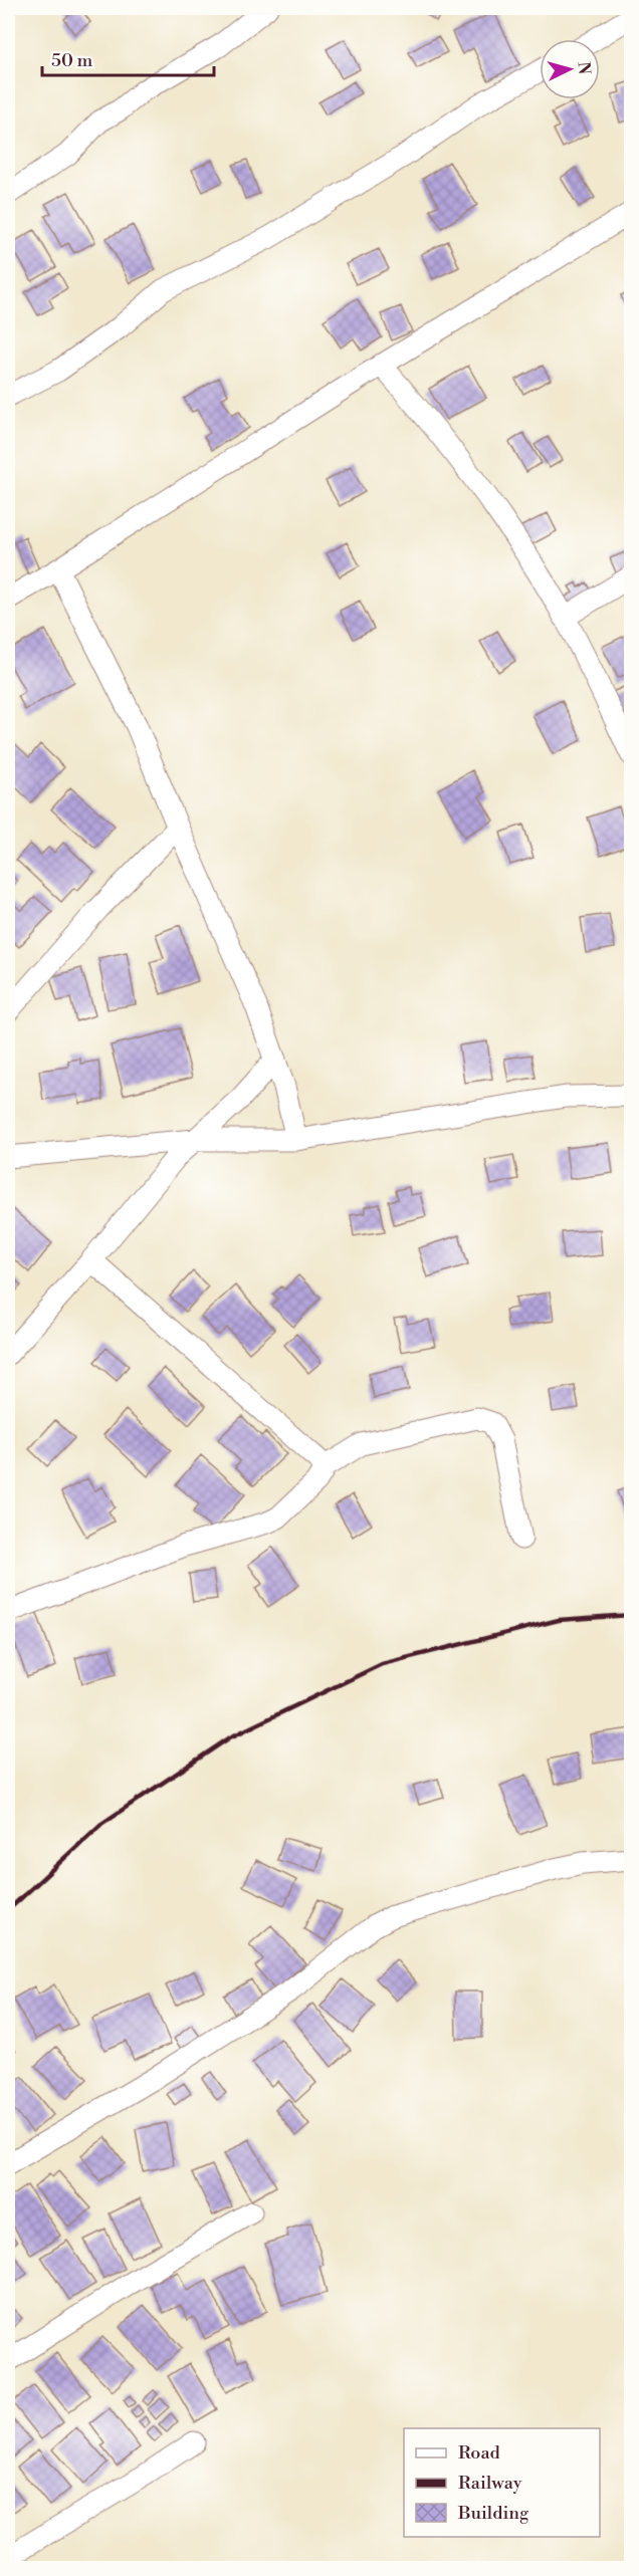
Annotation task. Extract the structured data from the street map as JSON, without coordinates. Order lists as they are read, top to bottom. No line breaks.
{"legend":["Road","Railway","Building"],"scale_bar":"50 m","north":"right"}
